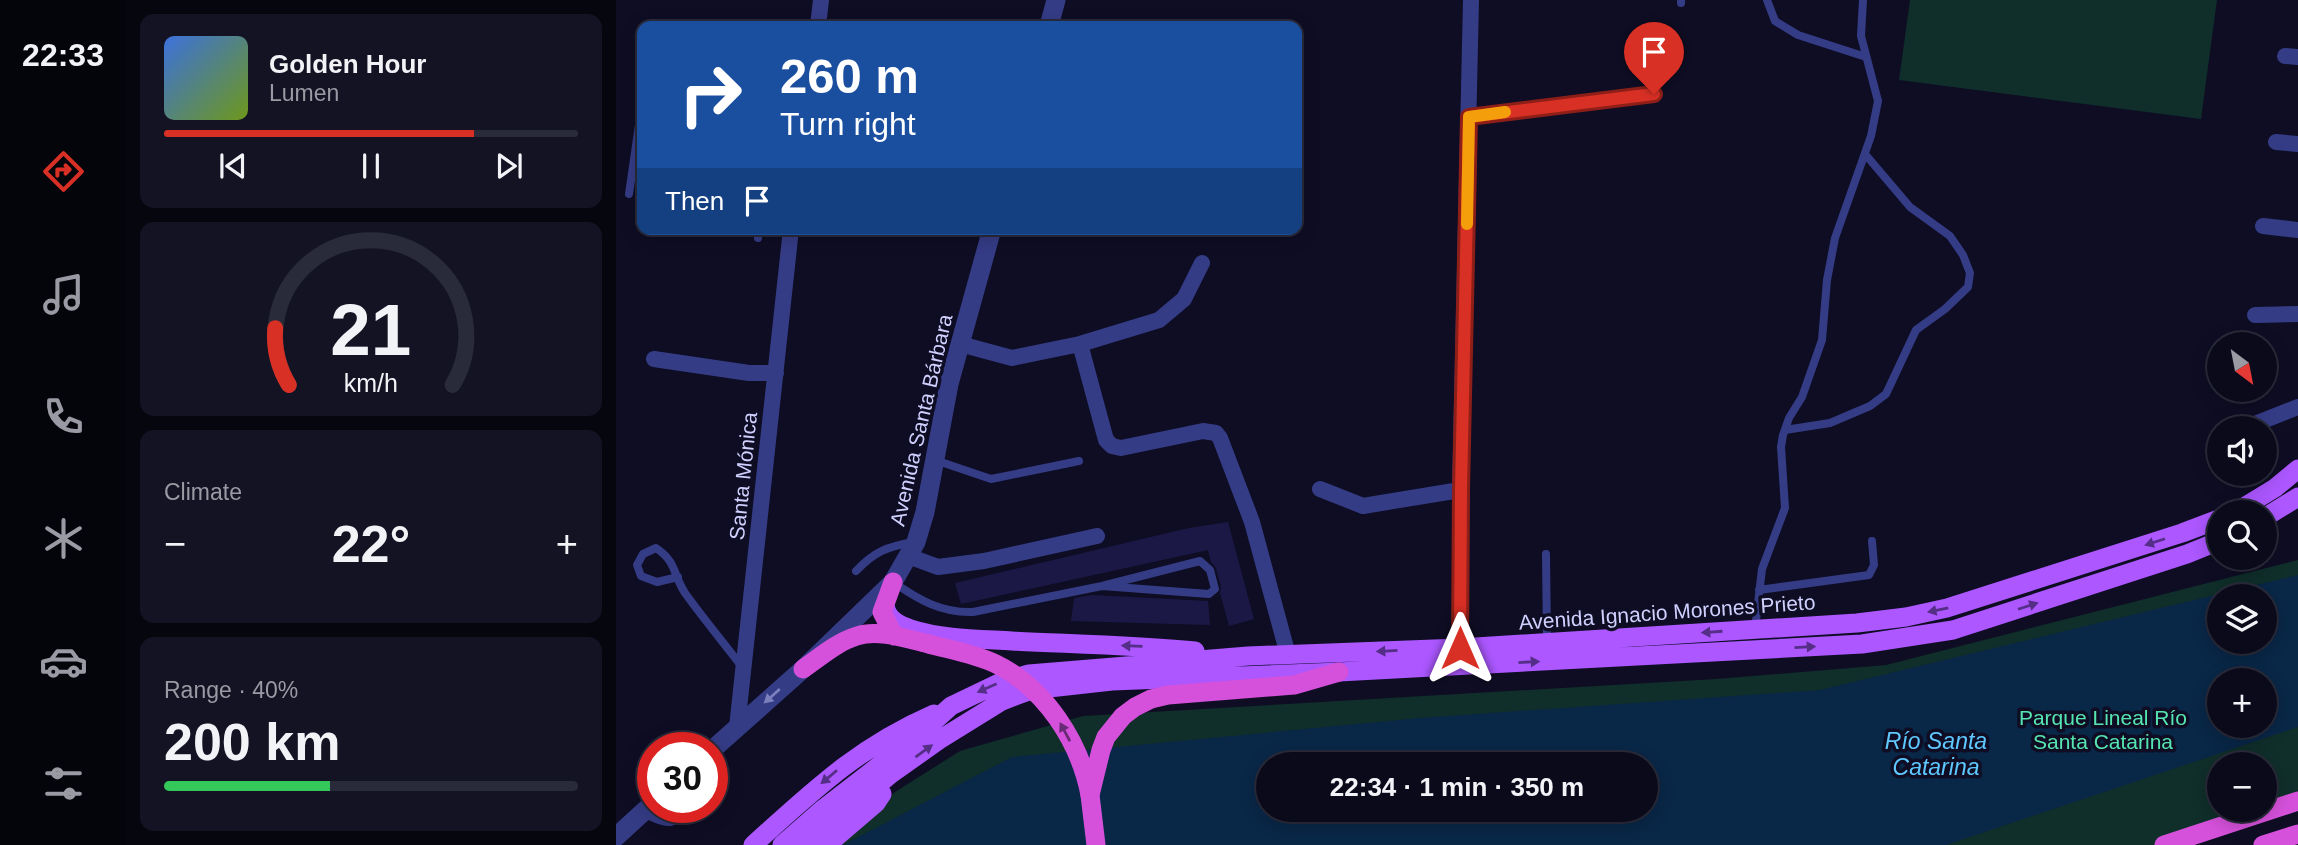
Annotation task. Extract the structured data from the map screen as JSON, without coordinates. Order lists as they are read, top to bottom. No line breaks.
{"streets":{"main road":["Avenida Ignacio Morones Prieto"],"street":["Avenida Santa Bárbara","Santa Mónica"]},"crossings":[["Avenida Santa Bárbara","Santa Mónica"]],"water":["Río Santa Catarina"],"parks":["Parque Lineal Río Santa Catarina"],"north":"bottom right","page":{"tabs":"22:33","turn":["260 m","Turn right"],"song":["Golden Hour","Lumen"],"then":"Then","map_buttons":["+","−"],"tile":["Climate",["Range · 40%","200 km"]],"heat":["−","22°","+"],"limit":"30","trip":"22:34 · 1 min · 350 m","gauge":["21","km/h"]}}
